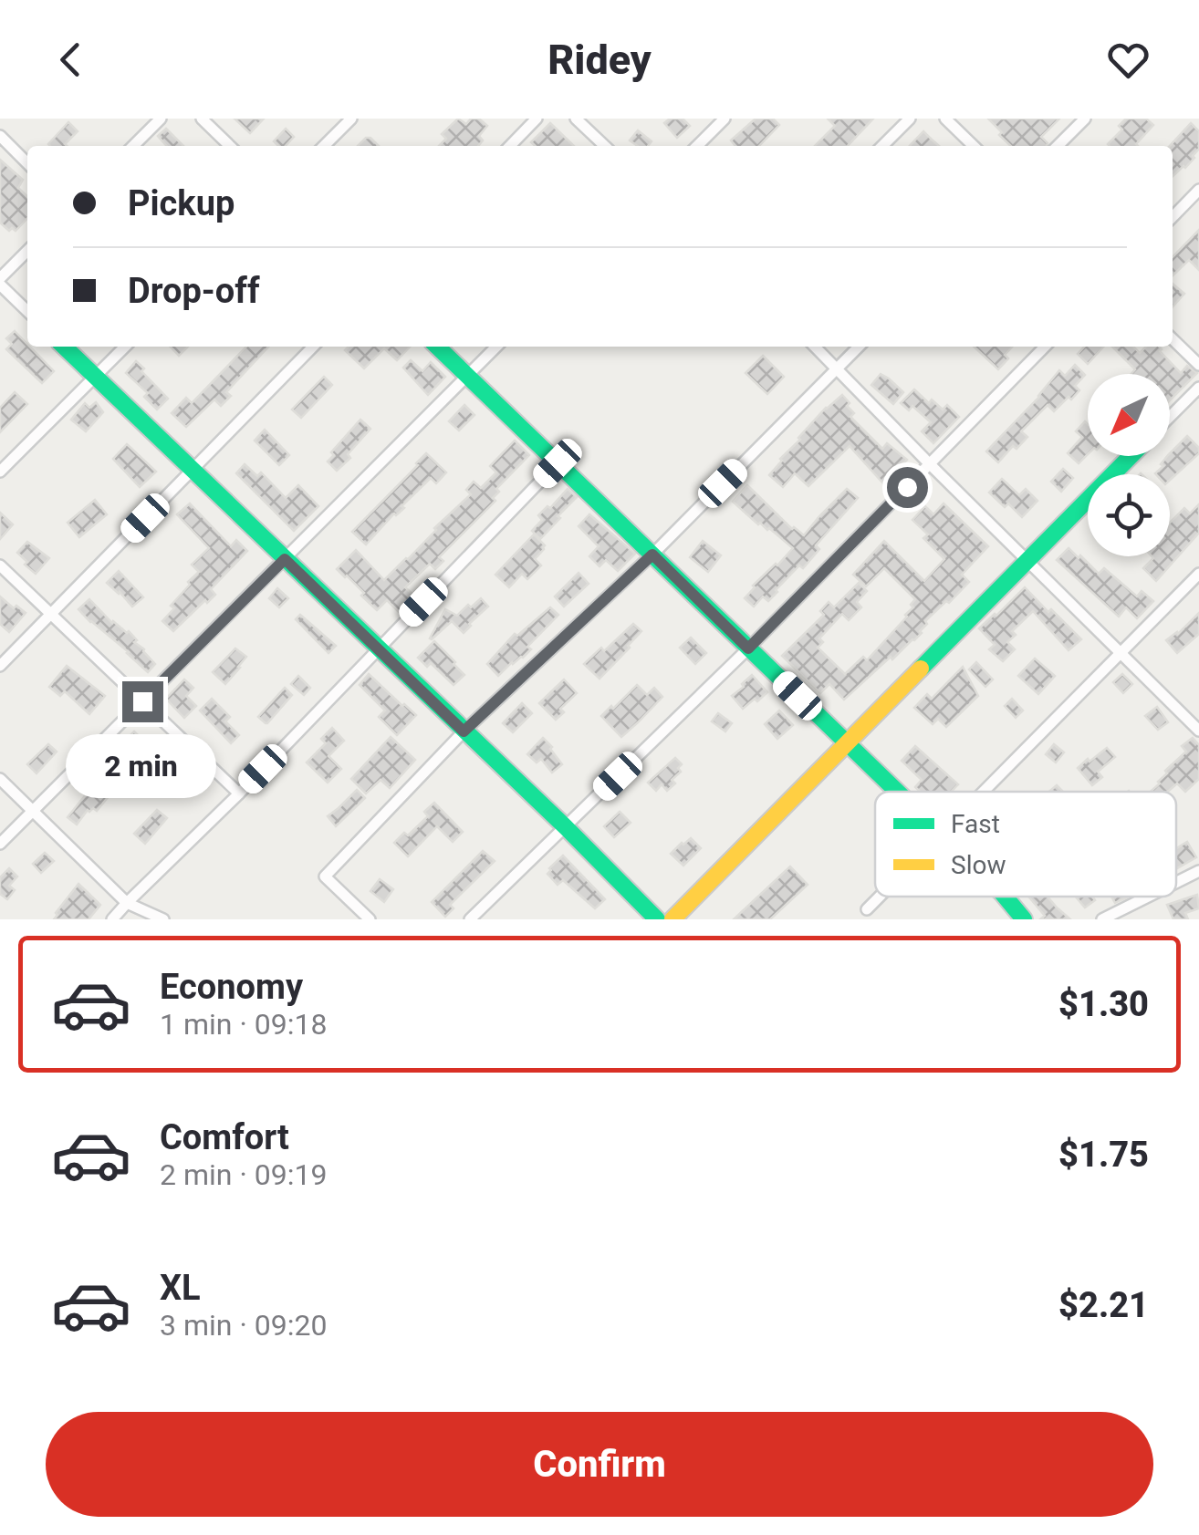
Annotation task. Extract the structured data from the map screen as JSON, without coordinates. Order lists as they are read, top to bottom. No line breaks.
{"legend":["Fast","Slow"],"north":"bottom left","page":{"header":"Ridey","banner":["Pickup","Drop-off"],"bubble":"2 min","list":[{"name":"Economy","note":"1 min · 09:18","value":"$1.30"},{"name":"Comfort","note":"2 min · 09:19","value":"$1.75"},{"name":"XL","note":"3 min · 09:20","value":"$2.21"}],"buttons":"Confirm"}}
